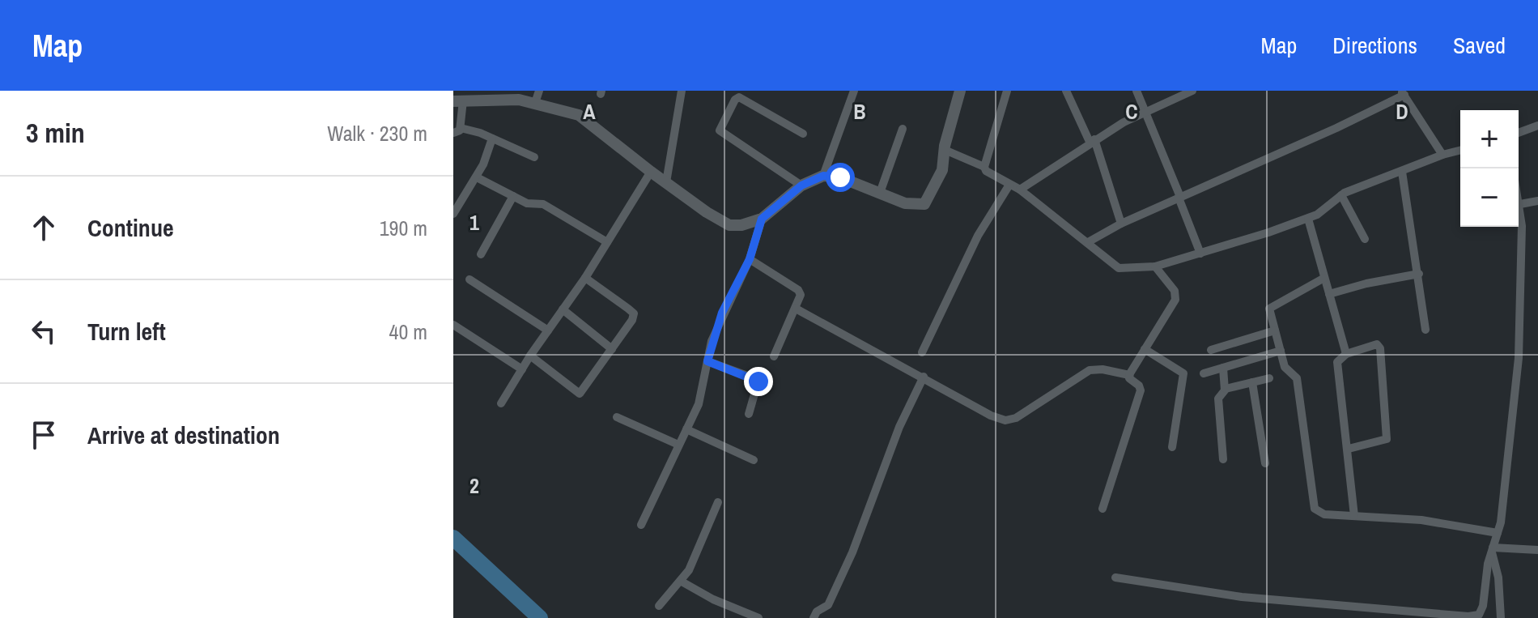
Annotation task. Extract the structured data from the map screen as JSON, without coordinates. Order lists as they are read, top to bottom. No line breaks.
{"page":{"header":"Map","nav":["Map","Directions","Saved"],"heading":["3 min","Walk · 230 m"],"map_buttons":["+","−"],"list":[["Continue","190 m"],["Turn left","40 m"],"Arrive at destination"]},"grid":{"columns":["A","B","C","D"],"rows":["1","2"]}}
